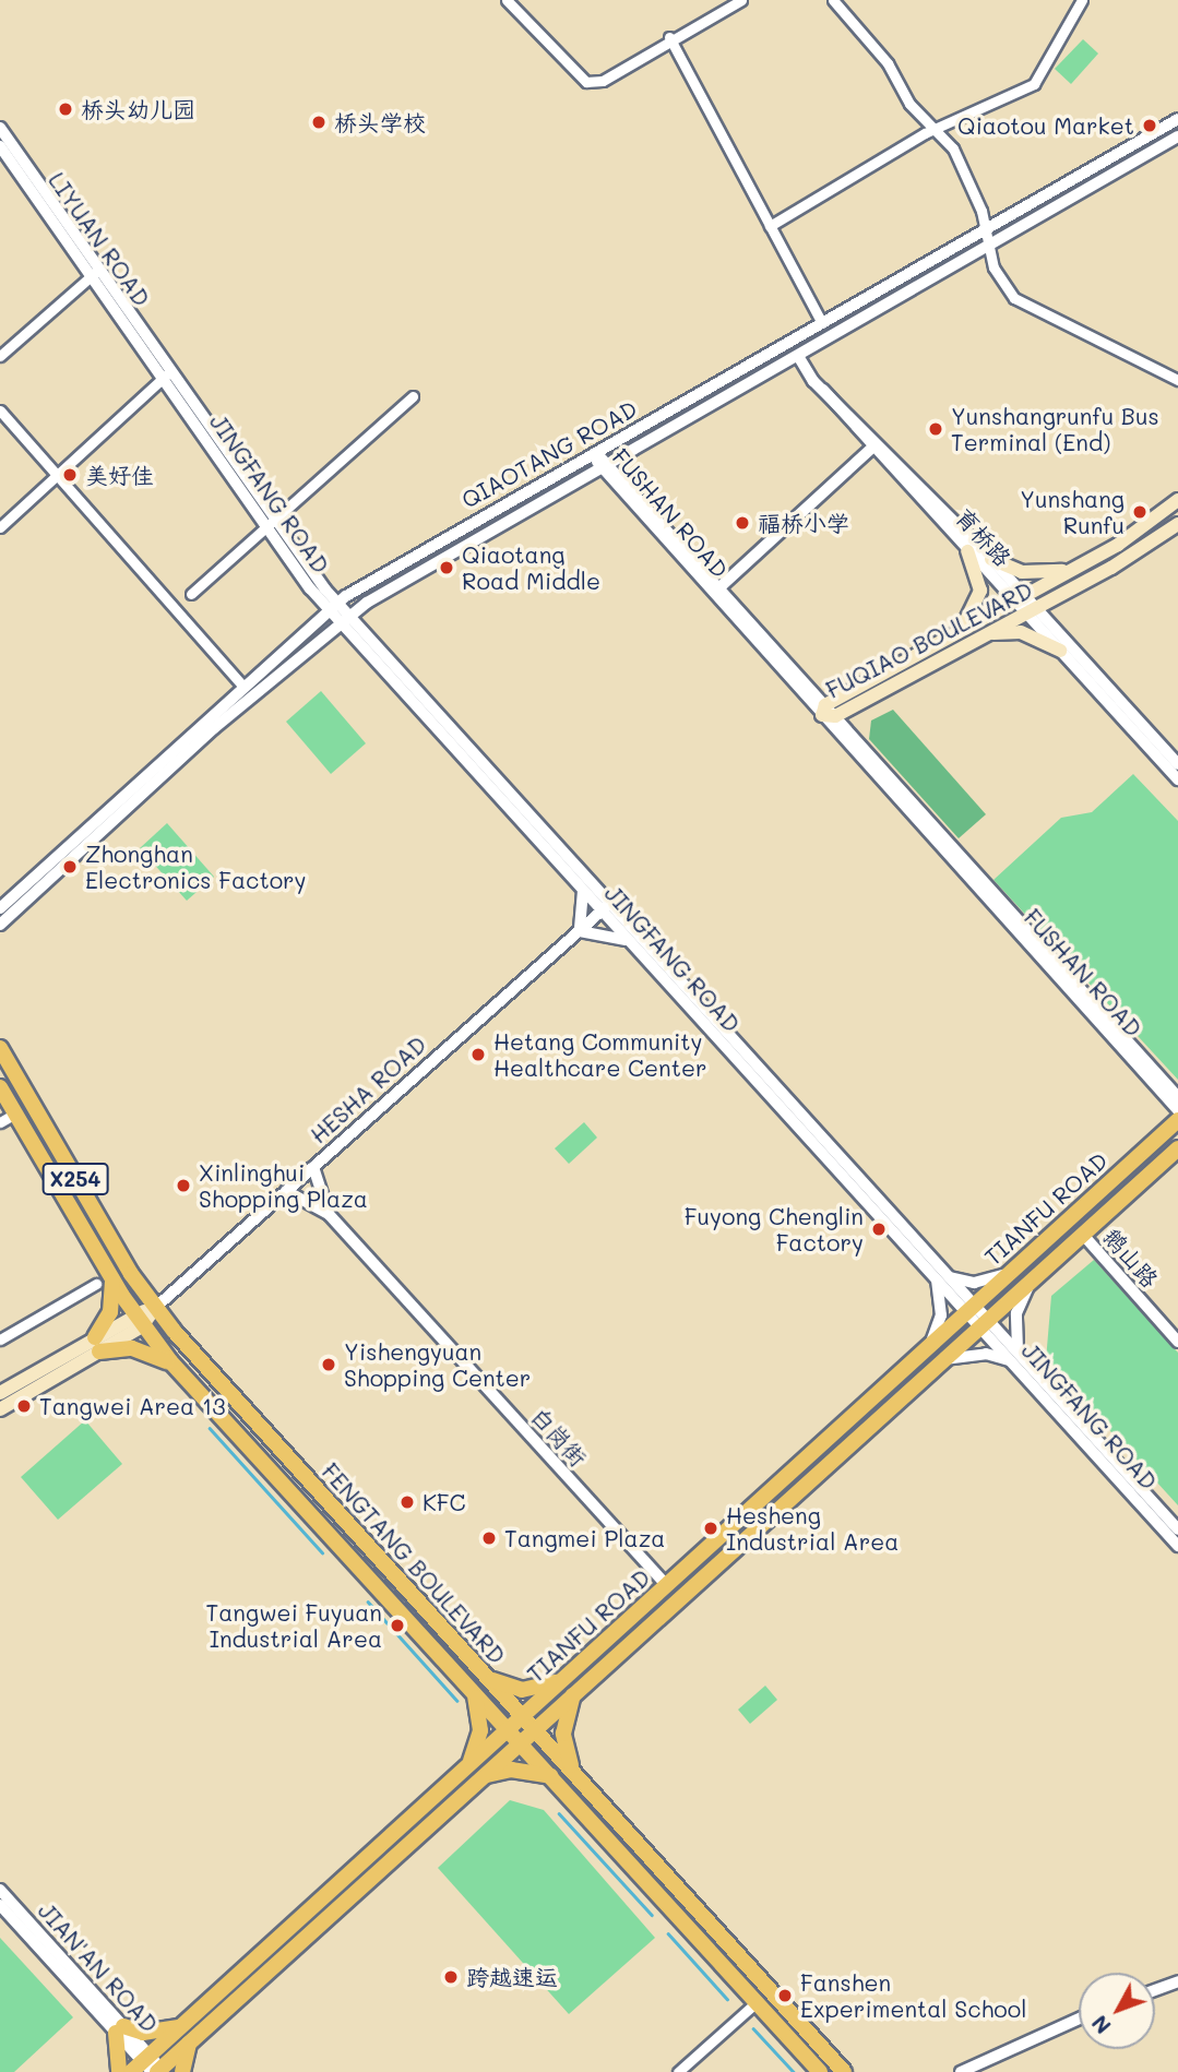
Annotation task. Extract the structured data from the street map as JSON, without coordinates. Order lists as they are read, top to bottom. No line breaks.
{"streets":{"main road":["FUQIAO BOULEVARD","HESHA ROAD","X254","TIANFU ROAD","FENGTANG BOULEVARD"],"street":["LIYUAN ROAD","QIAOTANG ROAD","JINGFANG ROAD","FUSHAN ROAD","育桥路","鹅山路","白岗街","JIAN'AN ROAD"]},"crossings":[["LIYUAN ROAD","JINGFANG ROAD"],["QIAOTANG ROAD","JINGFANG ROAD"],["QIAOTANG ROAD","FUSHAN ROAD"],["QIAOTANG ROAD","育桥路"],["JINGFANG ROAD","HESHA ROAD"],["JINGFANG ROAD","TIANFU ROAD"],["FUSHAN ROAD","FUQIAO BOULEVARD"],["育桥路","FUQIAO BOULEVARD"],["HESHA ROAD","FENGTANG BOULEVARD"],["TIANFU ROAD","鹅山路"],["TIANFU ROAD","白岗街"],["TIANFU ROAD","FENGTANG BOULEVARD"],["TIANFU ROAD","JIAN'AN ROAD"]],"places":["桥头幼儿园","桥头学校","Qiaotou Market","Yunshangrunfu Bus Terminal (End)","美好佳","Yunshang Runfu","福桥小学","Qiaotang Road Middle","Zhonghan Electronics Factory","Hetang Community Healthcare Center","Xinlinghui Shopping Plaza","Fuyong Chenglin Factory","Yishengyuan Shopping Center","Tangwei Area 13","KFC","Hesheng Industrial Area","Tangmei Plaza","Tangwei Fuyuan Industrial Area","跨越速运","Fanshen Experimental School"],"north":"bottom left"}
